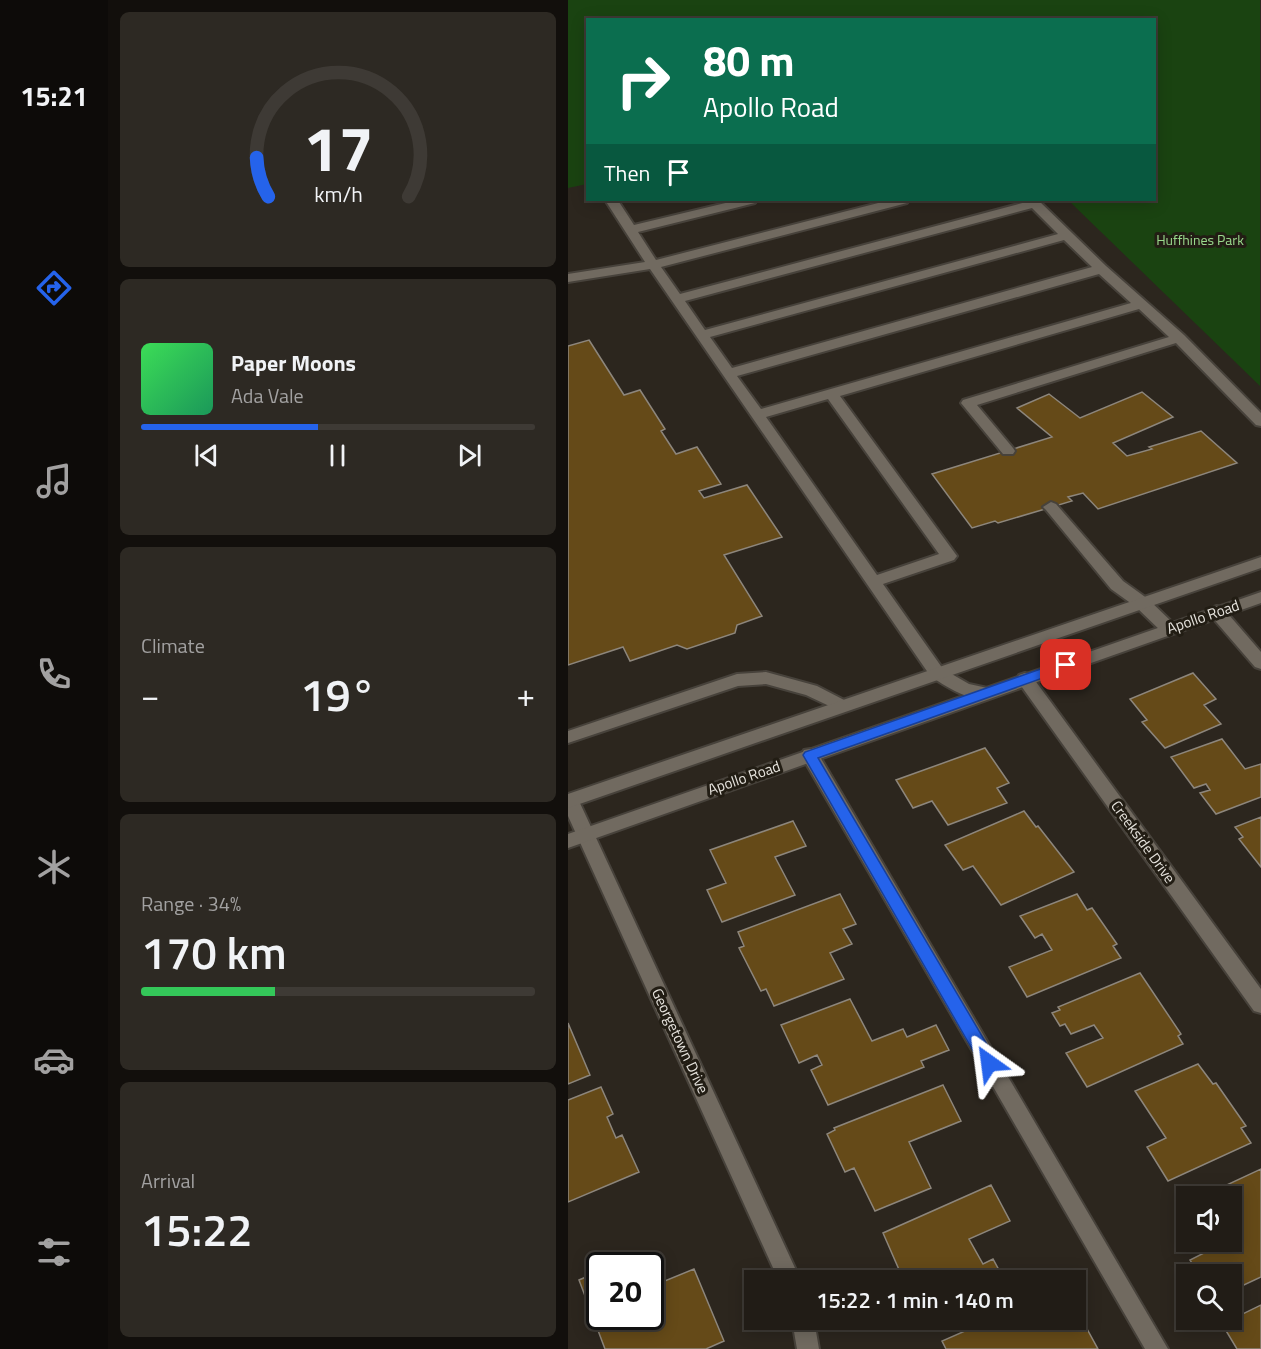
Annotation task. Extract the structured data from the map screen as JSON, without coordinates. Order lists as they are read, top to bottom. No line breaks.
{"streets":{"street":["Apollo Road","Creekside Drive","Georgetown Drive"]},"crossings":[["Apollo Road","Creekside Drive"],["Apollo Road","Georgetown Drive"]],"parks":["Huffhines Park"],"page":{"tabs":"15:21","turn":["80 m","Apollo Road"],"then":"Then","song":["Paper Moons","Ada Vale"],"tile":["Climate",["Range · 34%","170 km"],["Arrival","15:22"]],"heat":["−","19°","+"],"limit":"20","trip":"15:22 · 1 min · 140 m","gauge":["17","km/h"]}}
